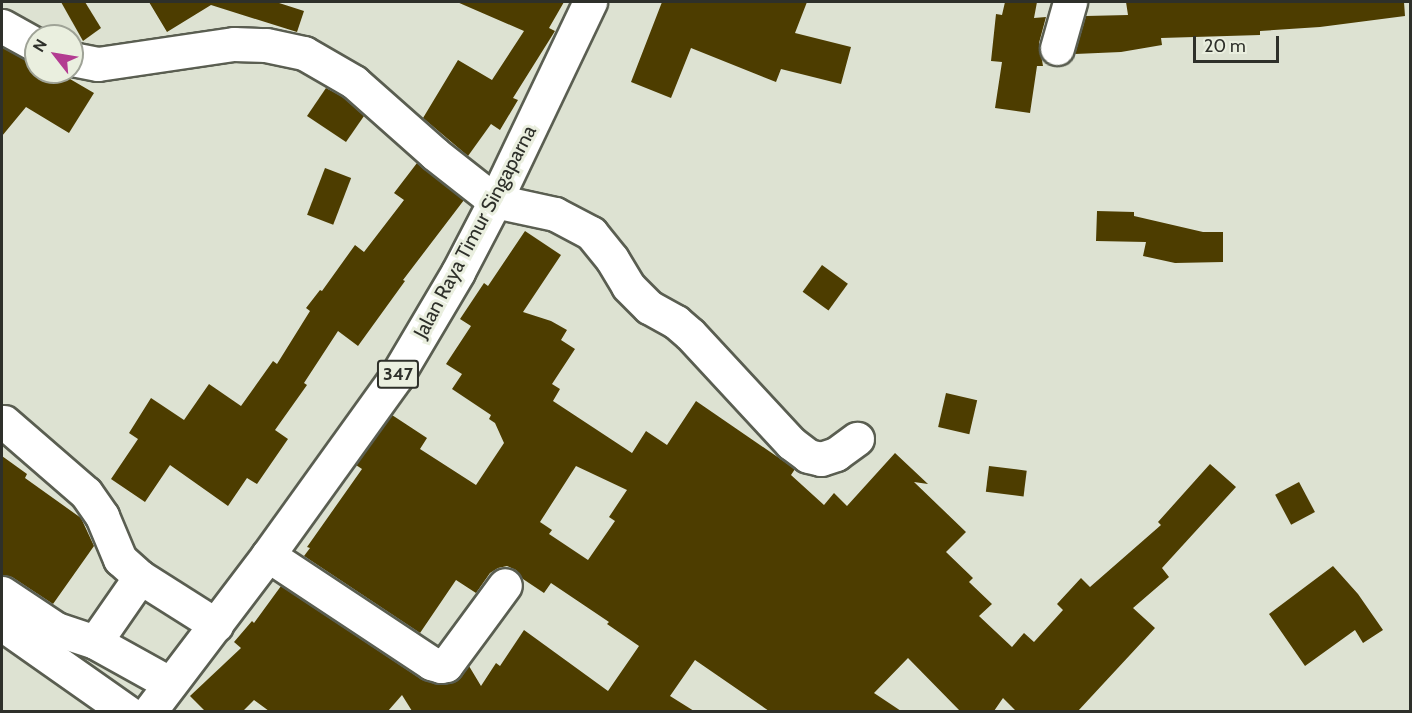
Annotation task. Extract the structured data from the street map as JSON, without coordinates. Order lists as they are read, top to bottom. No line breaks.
{"streets":{"street":["Jalan Raya Timur Singaparna","347"]},"scale_bar":"20 m","north":"top left"}
